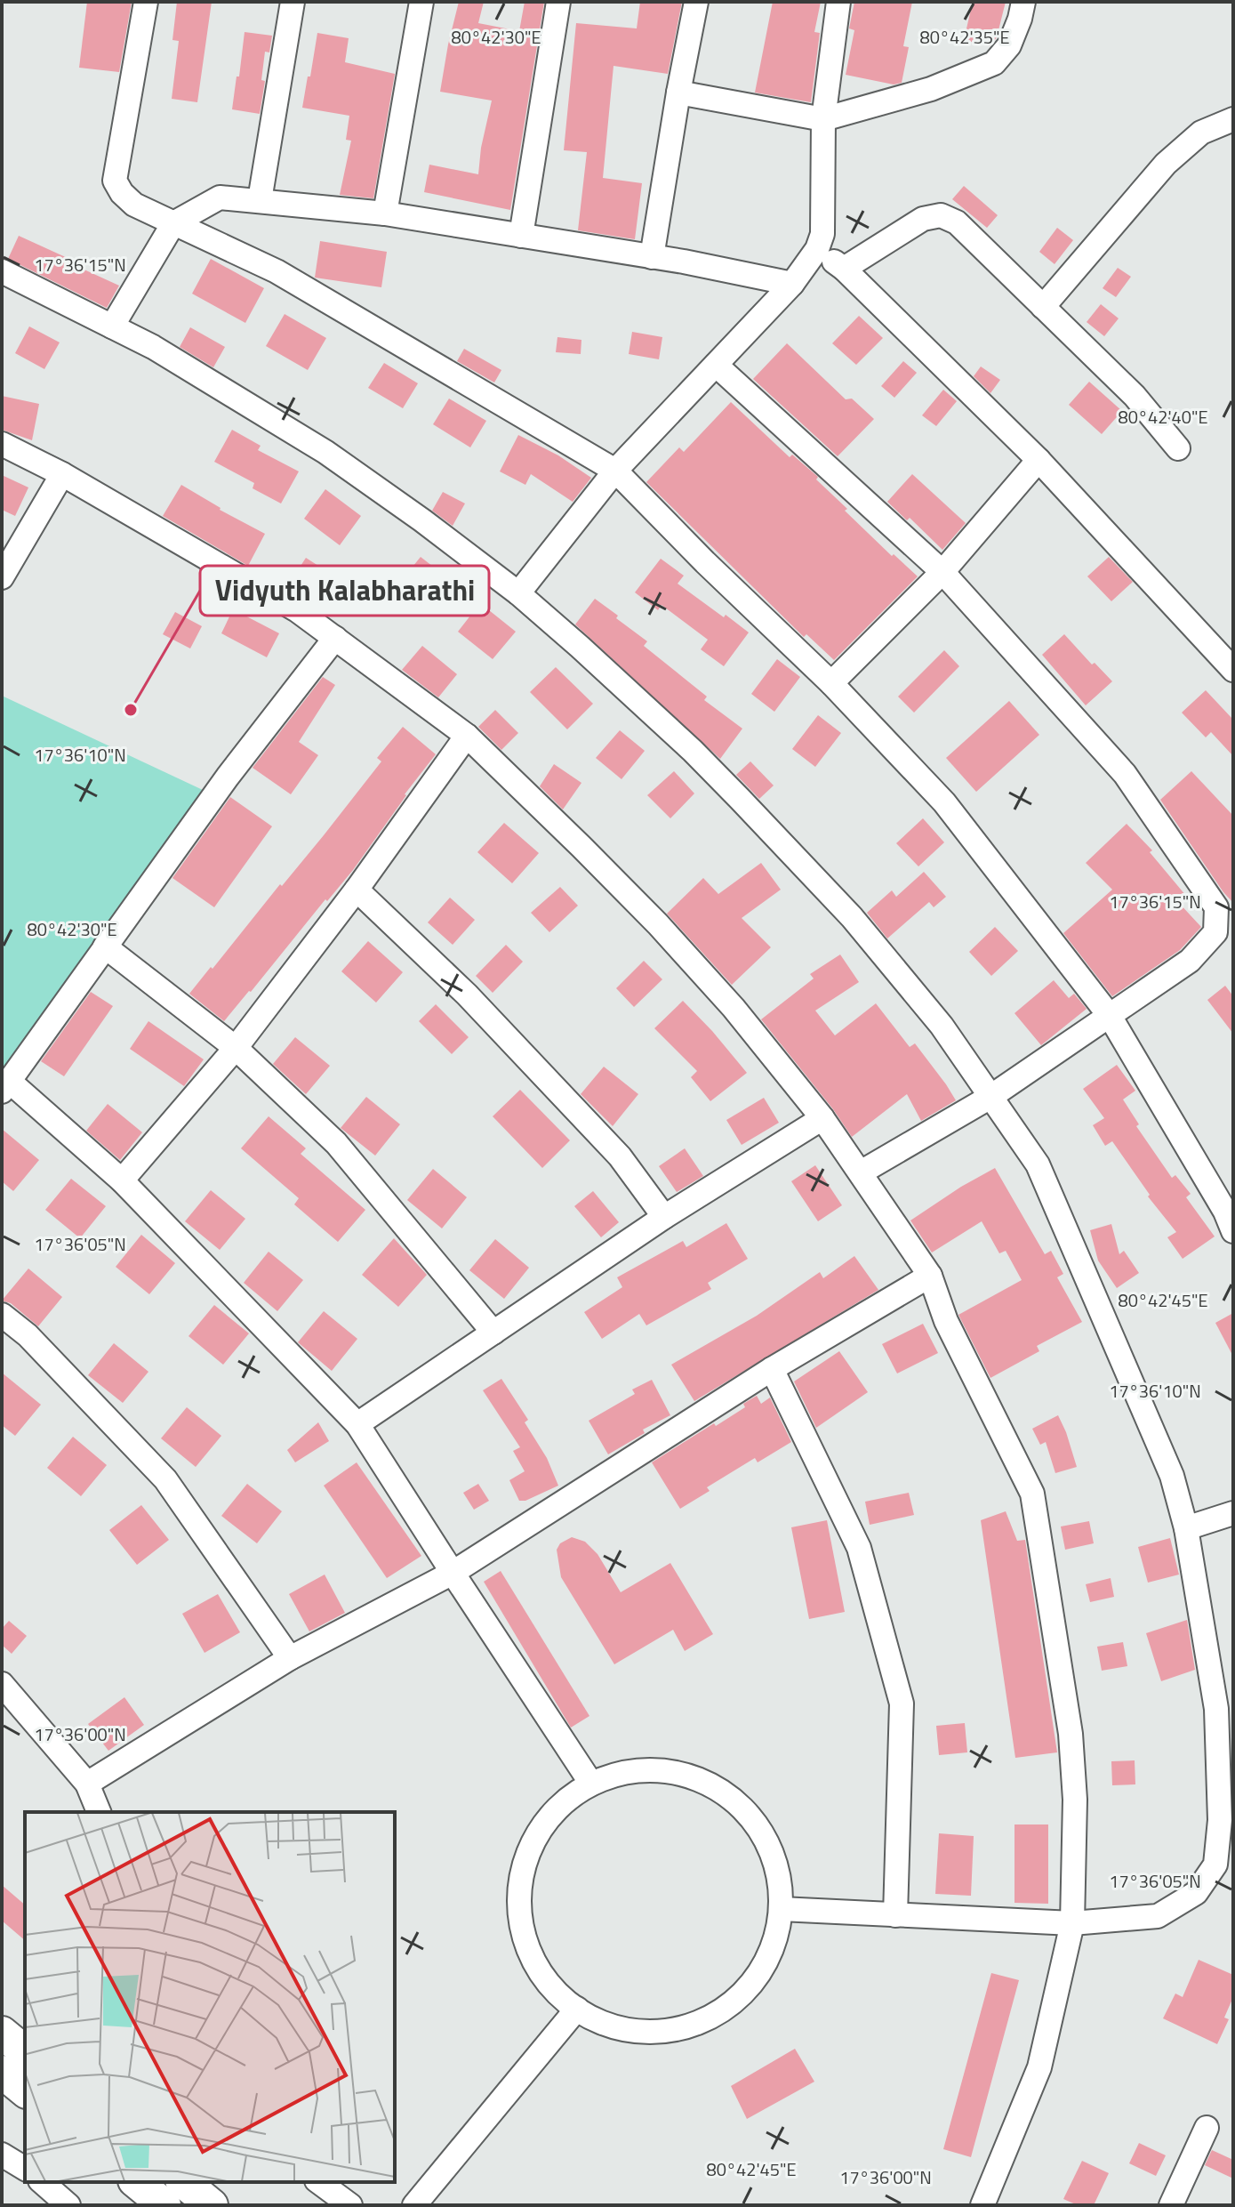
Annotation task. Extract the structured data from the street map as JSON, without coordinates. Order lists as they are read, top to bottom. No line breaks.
{"places":["Vidyuth Kalabharathi"],"coordinates":["80°42'30\"E","80°42'35\"E","17°36'15\"N","80°42'40\"E","17°36'10\"N","17°36'05\"N","80°42'45\"E","17°36'00\"N"]}
